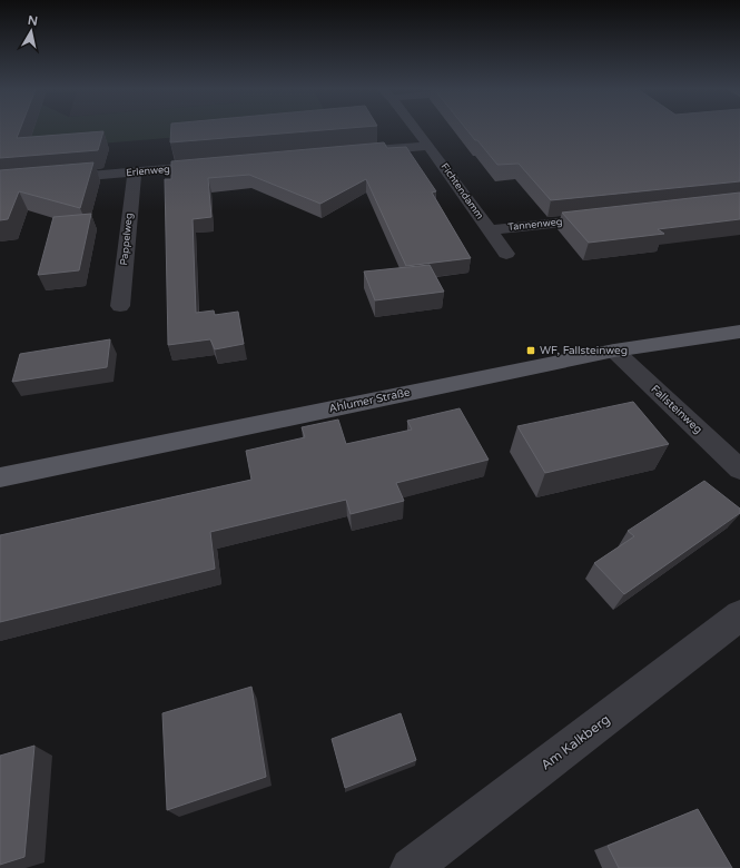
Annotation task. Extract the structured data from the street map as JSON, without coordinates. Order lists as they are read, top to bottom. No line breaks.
{"streets":{"main road":["Ahlumer Straße"],"street":["Erlenweg","Fichtendamm","Tannenweg","Pappelweg","Fallsteinweg","Am Kalkberg"]},"crossings":[["Erlenweg","Pappelweg"],["Fichtendamm","Tannenweg"],["Ahlumer Straße","Fallsteinweg"]],"places":{"transit":["WF, Fallsteinweg"]},"north":"top"}
